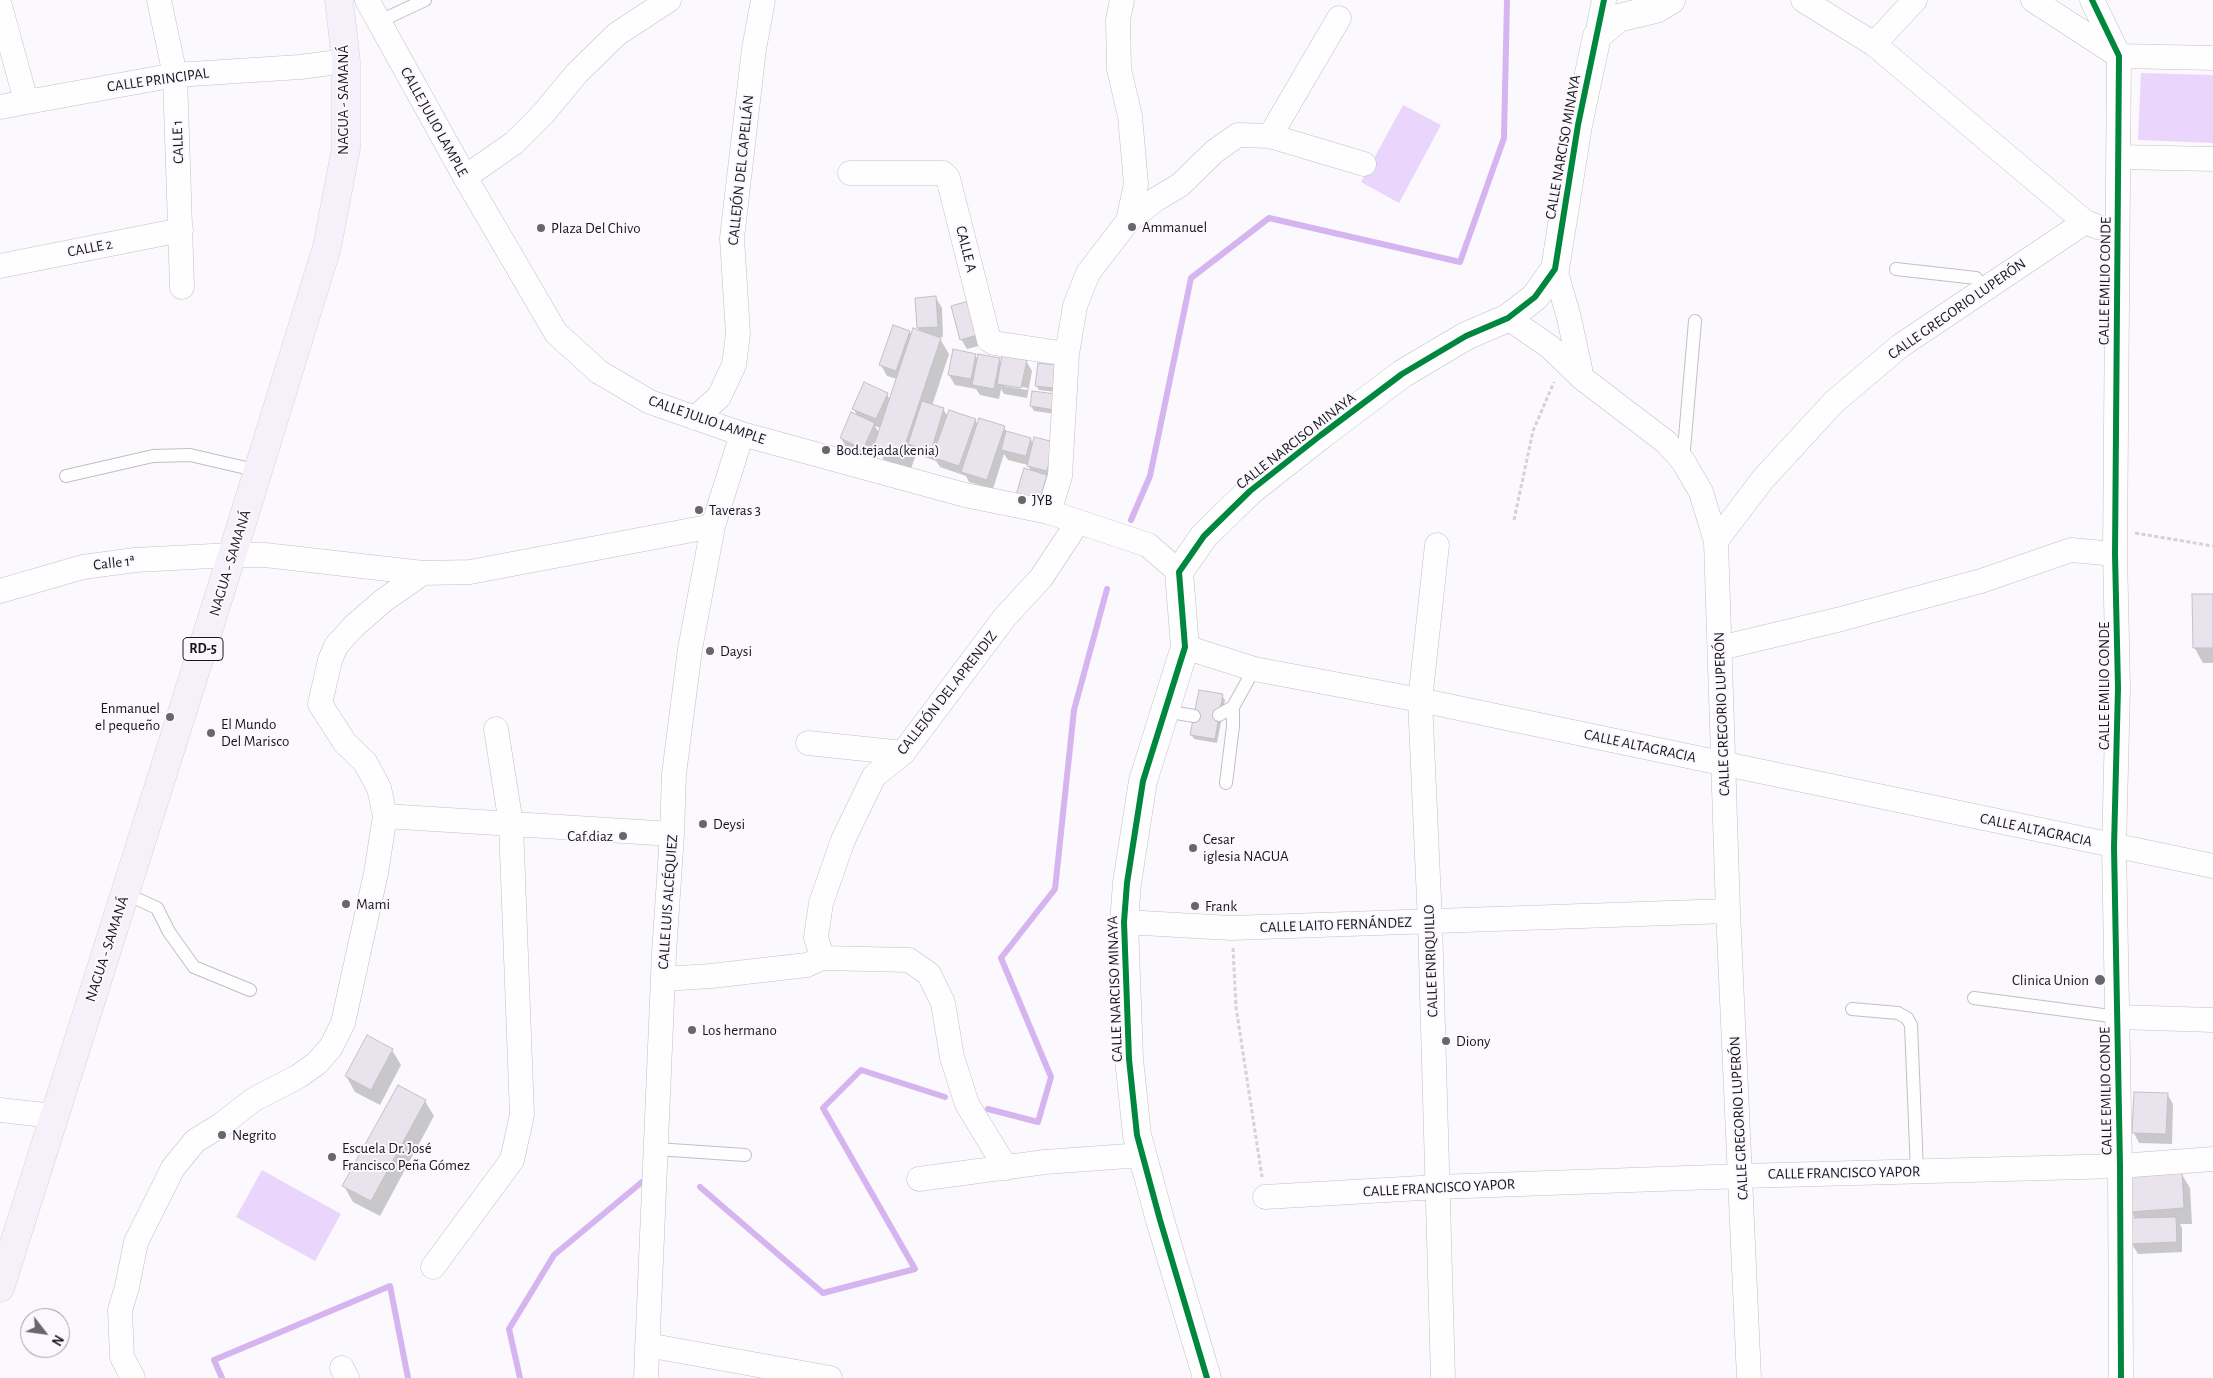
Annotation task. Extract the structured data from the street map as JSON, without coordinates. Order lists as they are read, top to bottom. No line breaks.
{"streets":{"main road":["NAGUA - SAMANÁ","RD-5"],"street":["CALLE PRINCIPAL","CALLE JULIO LAMPLE","CALLE 1","CALLE NARCISO MINAYA","CALLEJÓN DEL CAPELLÁN","CALLE 2","CALLE A","CALLE EMILIO CONDE","CALLE GREGORIO LUPERÓN","Calle 1ª","CALLEJÓN DEL APRENDIZ","CALLE ALTAGRACIA","CALLE LUIS ALCÉQUIEZ","CALLE LAITO FERNÁNDEZ","CALLE ENRIQUILLO","CALLE FRANCISCO YAPOR"]},"crossings":[["CALLE PRINCIPAL","NAGUA - SAMANÁ"],["CALLE PRINCIPAL","CALLE 1"],["NAGUA - SAMANÁ","Calle 1ª"],["CALLE JULIO LAMPLE","CALLE NARCISO MINAYA"],["CALLE JULIO LAMPLE","CALLEJÓN DEL CAPELLÁN"],["CALLE JULIO LAMPLE","CALLEJÓN DEL APRENDIZ"],["CALLE JULIO LAMPLE","CALLE LUIS ALCÉQUIEZ"],["CALLE 1","CALLE 2"],["CALLE NARCISO MINAYA","CALLE ALTAGRACIA"],["CALLE NARCISO MINAYA","CALLE LAITO FERNÁNDEZ"],["CALLE EMILIO CONDE","CALLE ALTAGRACIA"],["CALLE EMILIO CONDE","CALLE FRANCISCO YAPOR"],["CALLE GREGORIO LUPERÓN","CALLE ALTAGRACIA"],["CALLE GREGORIO LUPERÓN","CALLE LAITO FERNÁNDEZ"],["CALLE GREGORIO LUPERÓN","CALLE FRANCISCO YAPOR"],["Calle 1ª","CALLE LUIS ALCÉQUIEZ"],["CALLE ALTAGRACIA","CALLE ENRIQUILLO"],["CALLE LAITO FERNÁNDEZ","CALLE ENRIQUILLO"],["CALLE ENRIQUILLO","CALLE FRANCISCO YAPOR"]],"places":["Ammanuel","Plaza Del Chivo","Bod.tejada(kenia)","JYB","Taveras 3","Daysi","Enmanuel el pequeño","El Mundo Del Marisco","Deysi","Caf.diaz","Cesar iglesia NAGUA","Mami","Frank","Clinica Union","Los hermano","Diony","Negrito","Escuela Dr. José Francisco Peña Gómez"],"north":"bottom right"}
